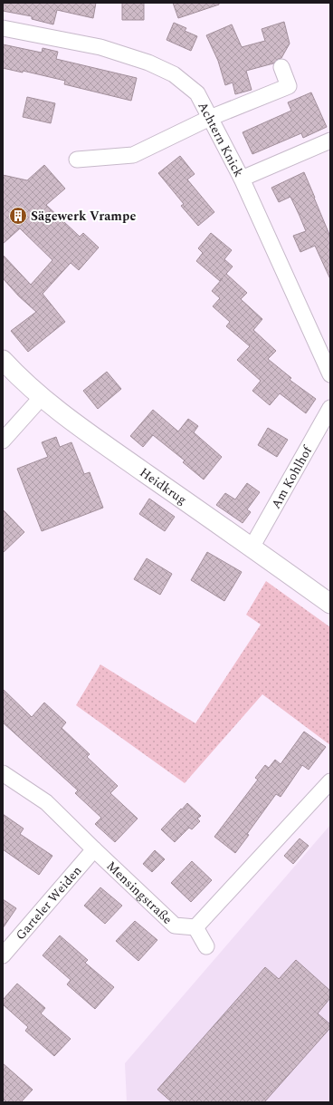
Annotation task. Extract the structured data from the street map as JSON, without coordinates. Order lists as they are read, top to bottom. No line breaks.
{"streets":{"main road":["Heidkrug"],"street":["Achtern Knick","Am Kohlhof","Mensingstraße","Garteler Weiden"]},"crossings":[["Am Kohlhof","Heidkrug"],["Mensingstraße","Garteler Weiden"]],"places":{"building":["Sägewerk Vrampe"]}}
